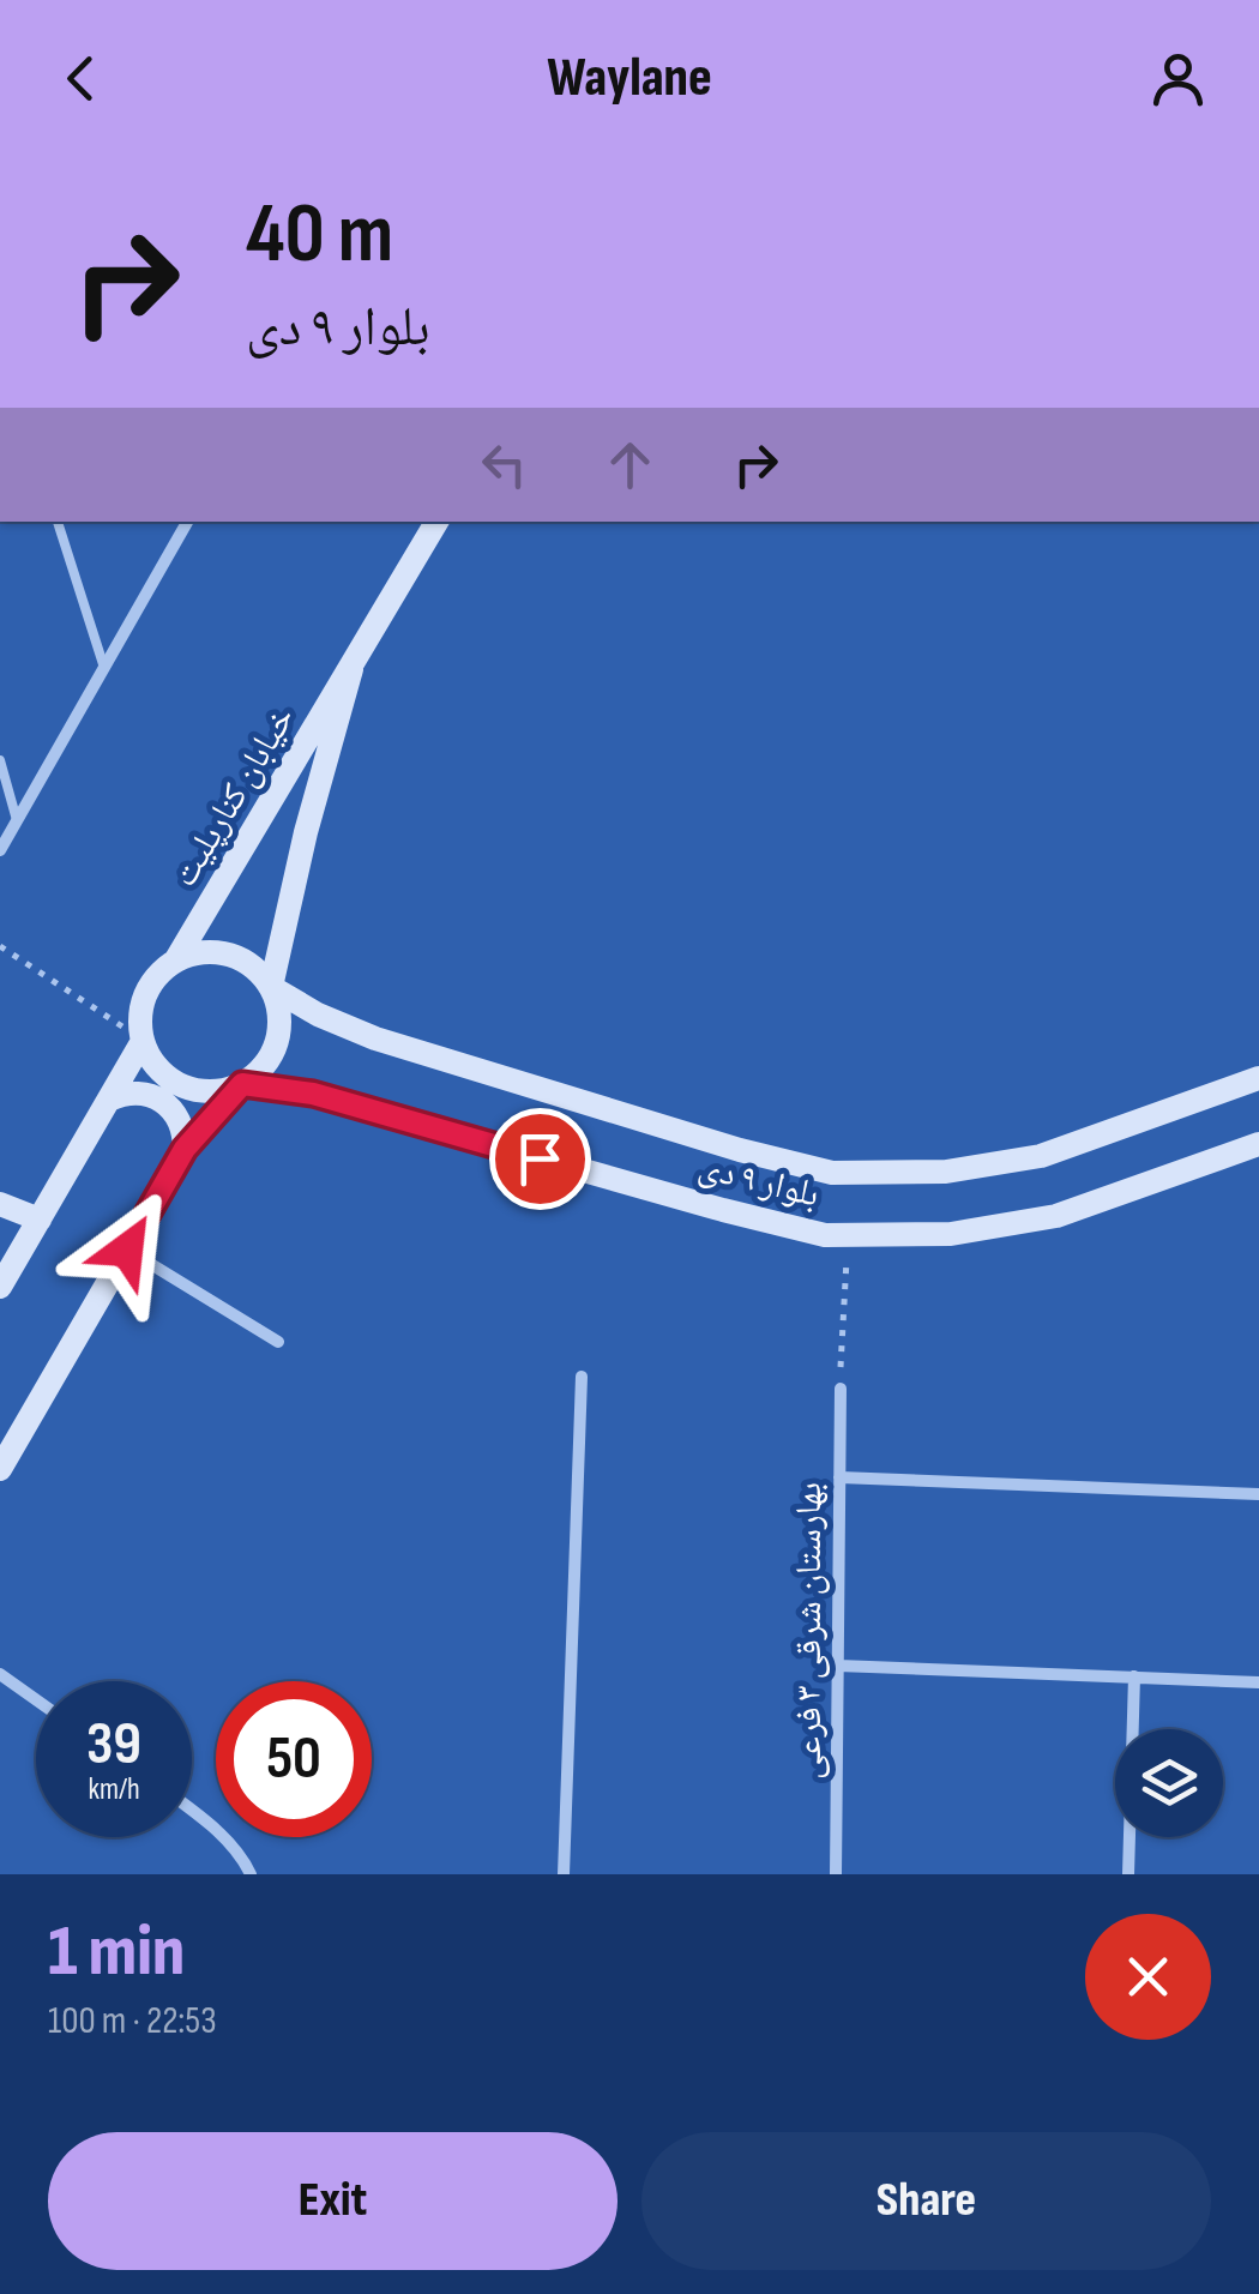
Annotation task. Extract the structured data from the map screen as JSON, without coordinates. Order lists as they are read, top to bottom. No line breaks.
{"streets":{"main road":["خیابان کنارپلیت","بلوار ۹ دی"],"street":["بهارستان شرقی ۳ فرعی"]},"crossings":[["خیابان کنارپلیت","بلوار ۹ دی"]],"page":{"header":"Waylane","turn":["40 m","بلوار ۹ دی"],"speed":"39 km/h","limit":"50","heading":["1 min","100 m · 22:53"],"buttons":["Exit","Share"]}}
